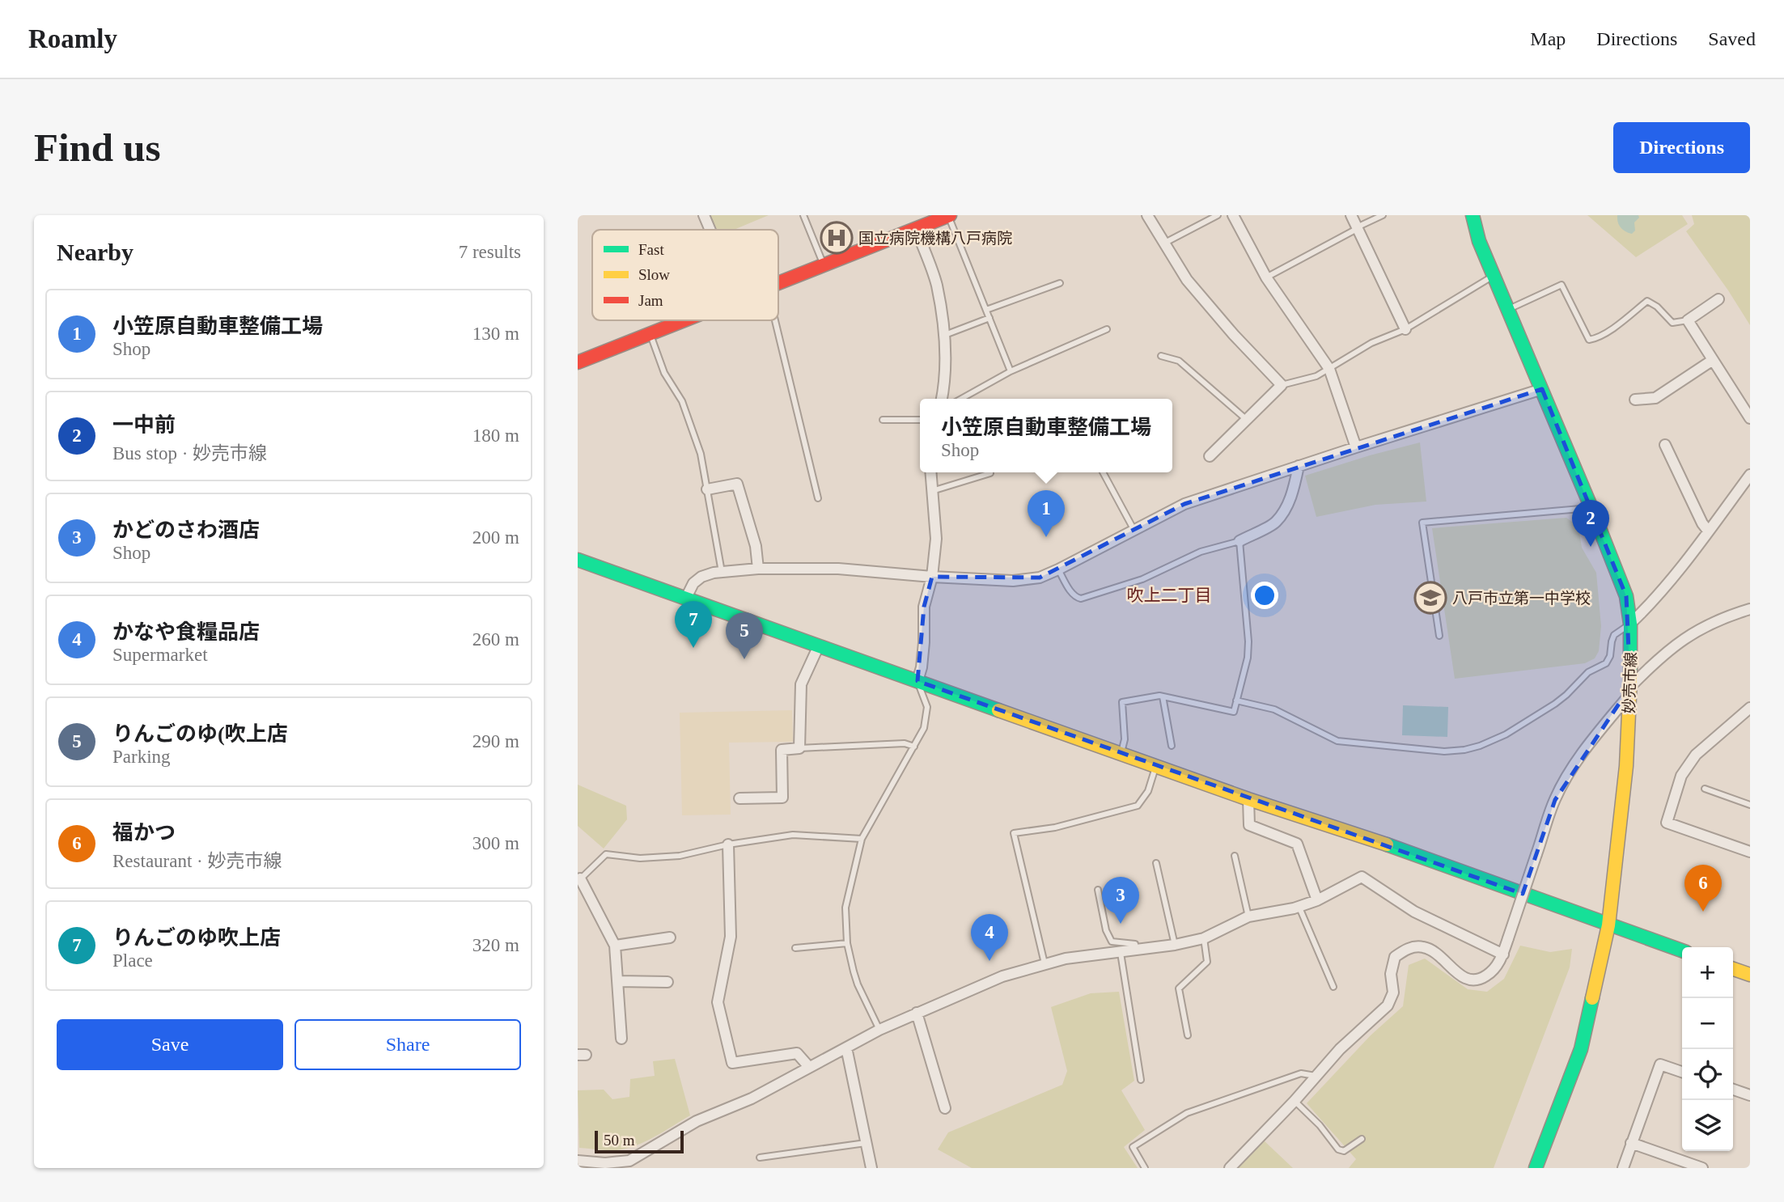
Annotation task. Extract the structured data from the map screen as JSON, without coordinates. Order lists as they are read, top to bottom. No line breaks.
{"streets":{"main road":["妙売市線"]},"districts":["吹上二丁目"],"places":{"hospital":["国立病院機構八戸病院"],"school or university":["八戸市立第一中学校"]},"legend":["Fast","Slow","Jam"],"scale_bar":"50 m","page":{"header":"Roamly","nav":["Map","Directions","Saved"],"buttons":["Directions",["Save","Share"]],"title":"Find us","heading":["Nearby","7 results"],"list":[{"mark":"1","name":"小笠原自動車整備工場","note":"Shop","value":"130 m"},{"mark":"2","name":"一中前","note":"Bus stop · 妙売市線","value":"180 m"},{"mark":"3","name":"かどのさわ酒店","note":"Shop","value":"200 m"},{"mark":"4","name":"かなや食糧品店","note":"Supermarket","value":"260 m"},{"mark":"5","name":"りんごのゆ(吹上店","note":"Parking","value":"290 m"},{"mark":"6","name":"福かつ","note":"Restaurant · 妙売市線","value":"300 m"},{"mark":"7","name":"りんごのゆ吹上店","note":"Place","value":"320 m"}],"popup":["小笠原自動車整備工場","Shop"],"pins":["1","2","7","5","6","3","4"],"map_buttons":["+","−"],"scale":"50 m"}}
